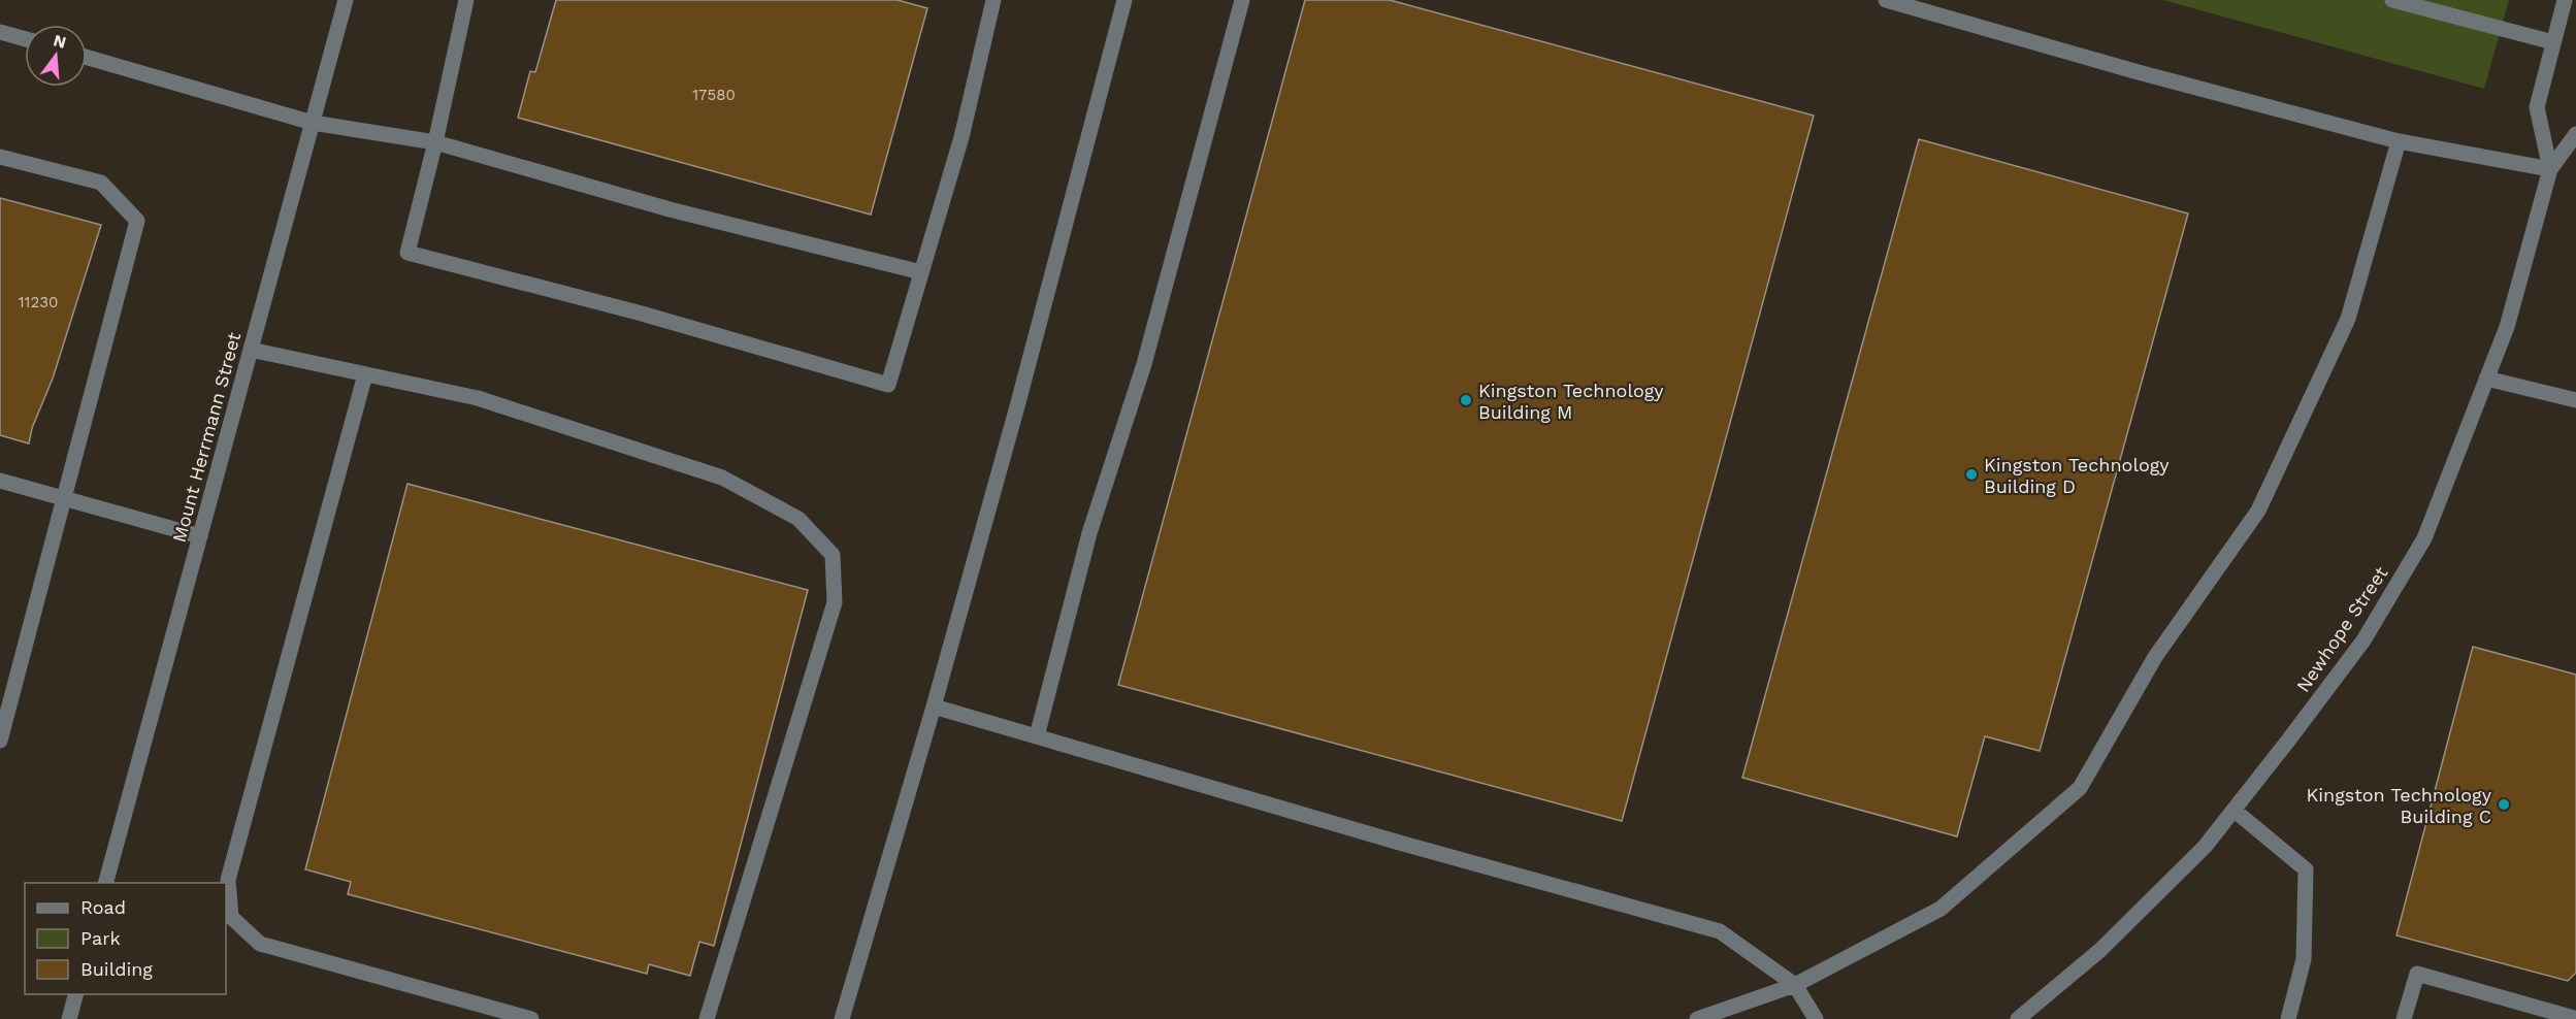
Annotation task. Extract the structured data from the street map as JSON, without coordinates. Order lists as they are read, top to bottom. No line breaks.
{"streets":{"street":["Mount Herrmann Street","Newhope Street"]},"places":["Kingston Technology Building M","Kingston Technology Building D","Kingston Technology Building C"],"house_numbers":["17580","11230"],"legend":["Road","Park","Building"],"north":"top"}
